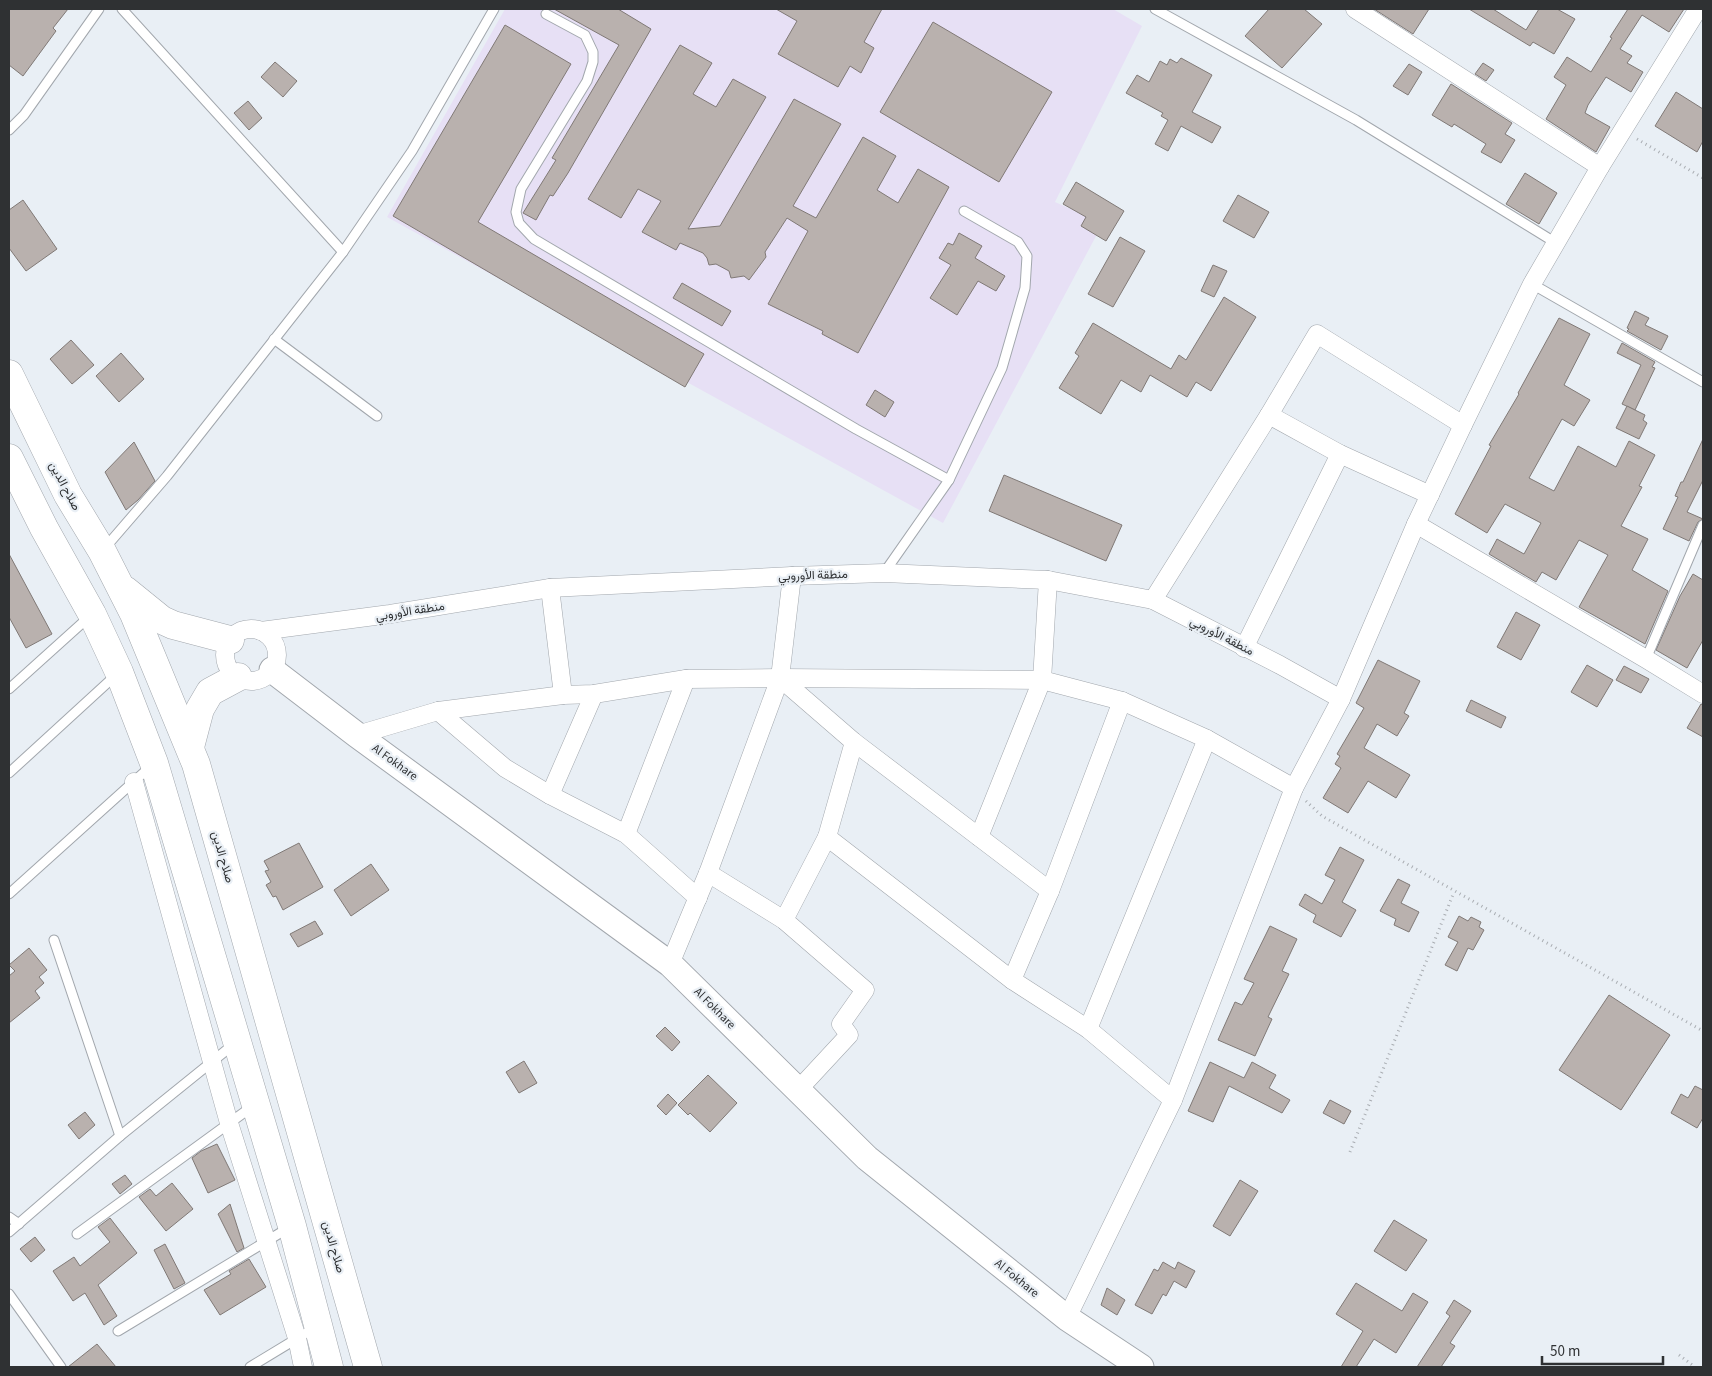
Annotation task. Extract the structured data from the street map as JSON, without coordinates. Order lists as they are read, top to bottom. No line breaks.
{"streets":{"highway":["صلاح الدين"],"street":["منطقة الأوروبي","Al Fokhare"]},"crossings":[["منطقة الأوروبي","Al Fokhare"]],"scale_bar":"50 m"}
